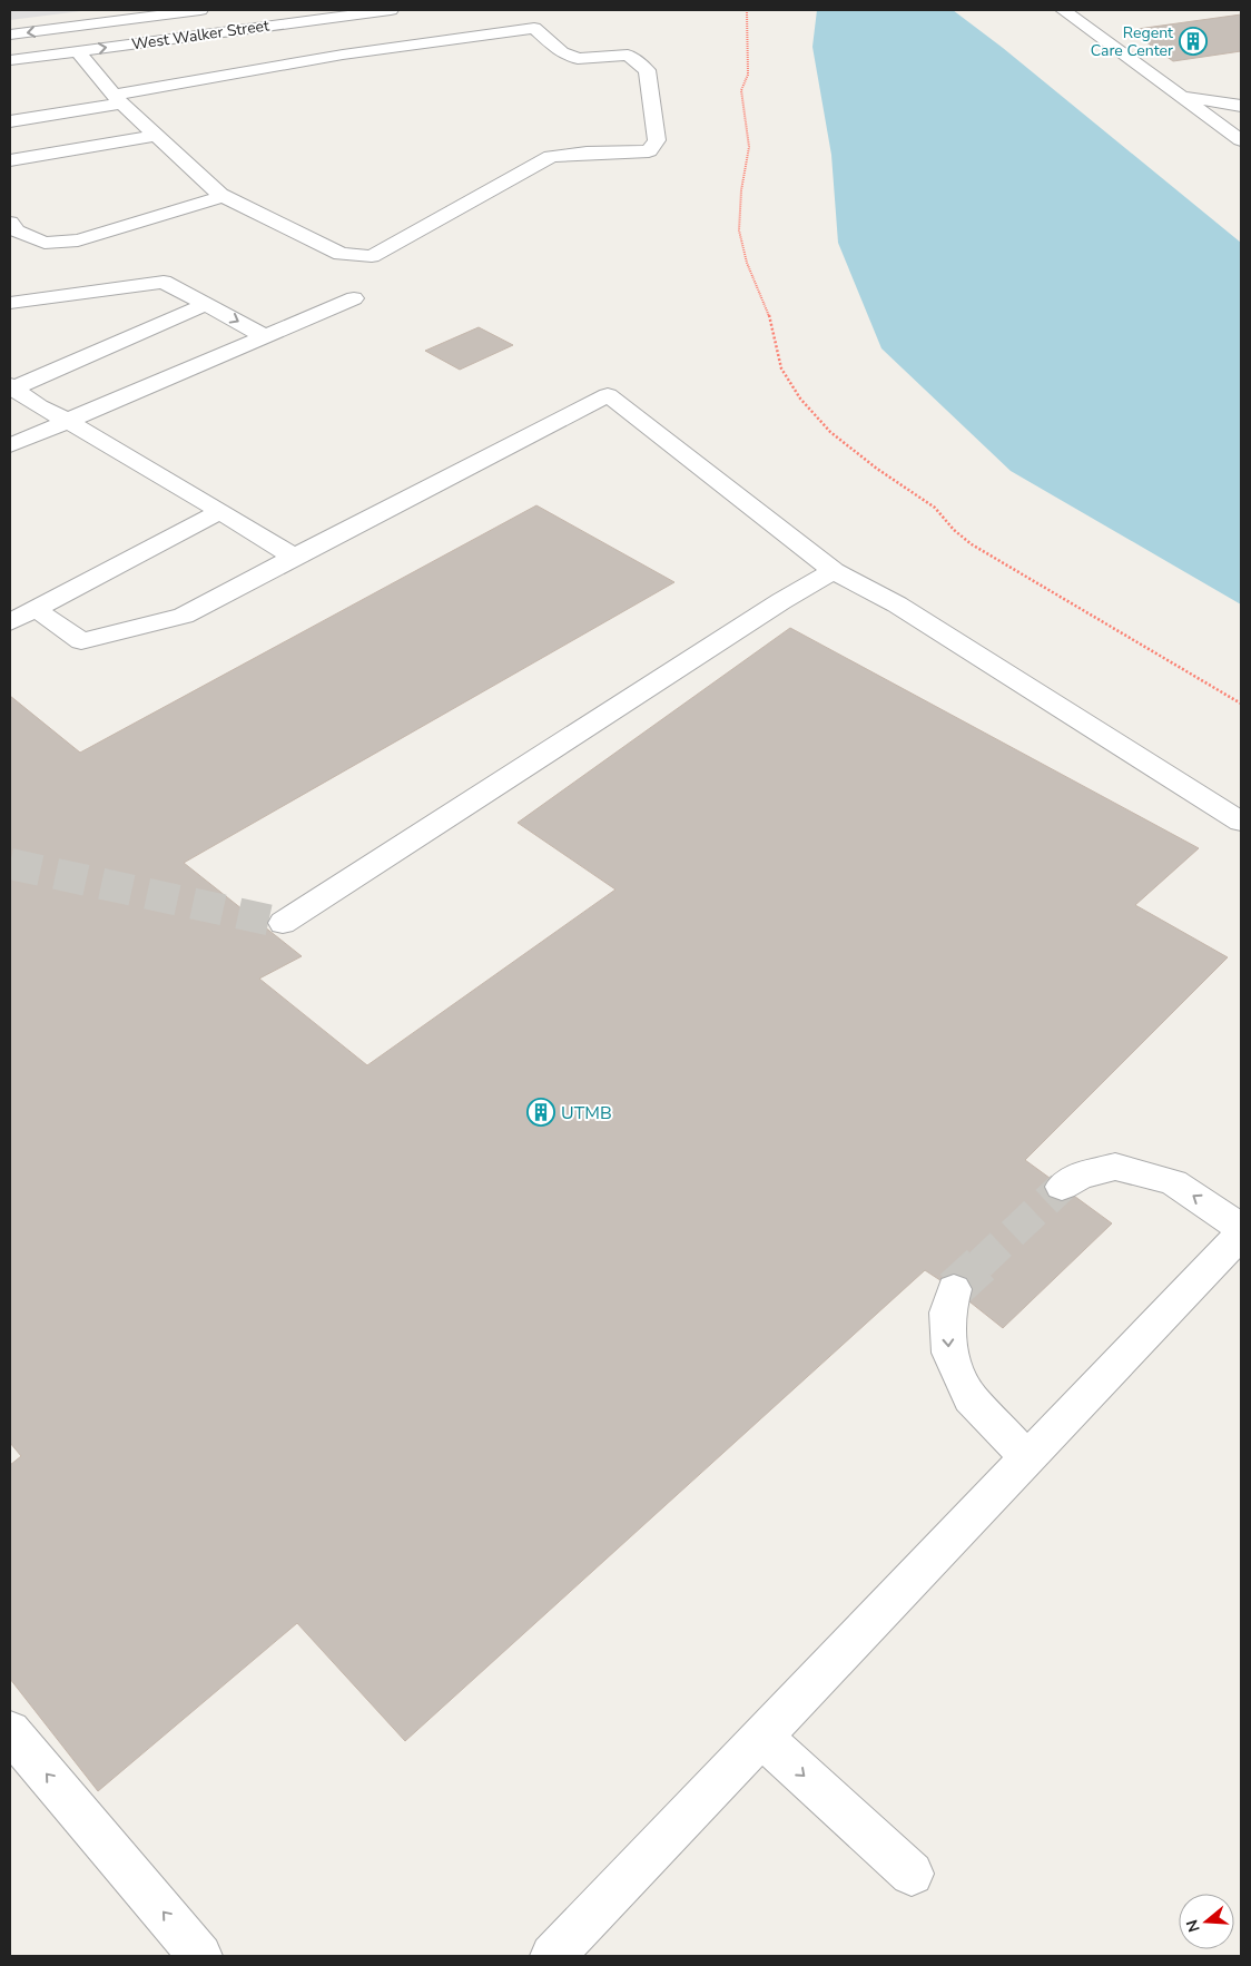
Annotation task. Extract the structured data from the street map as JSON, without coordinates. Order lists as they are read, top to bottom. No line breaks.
{"streets":{"street":["West Walker Street"]},"places":{"building":["Regent Care Center","UTMB"]},"north":"left"}
